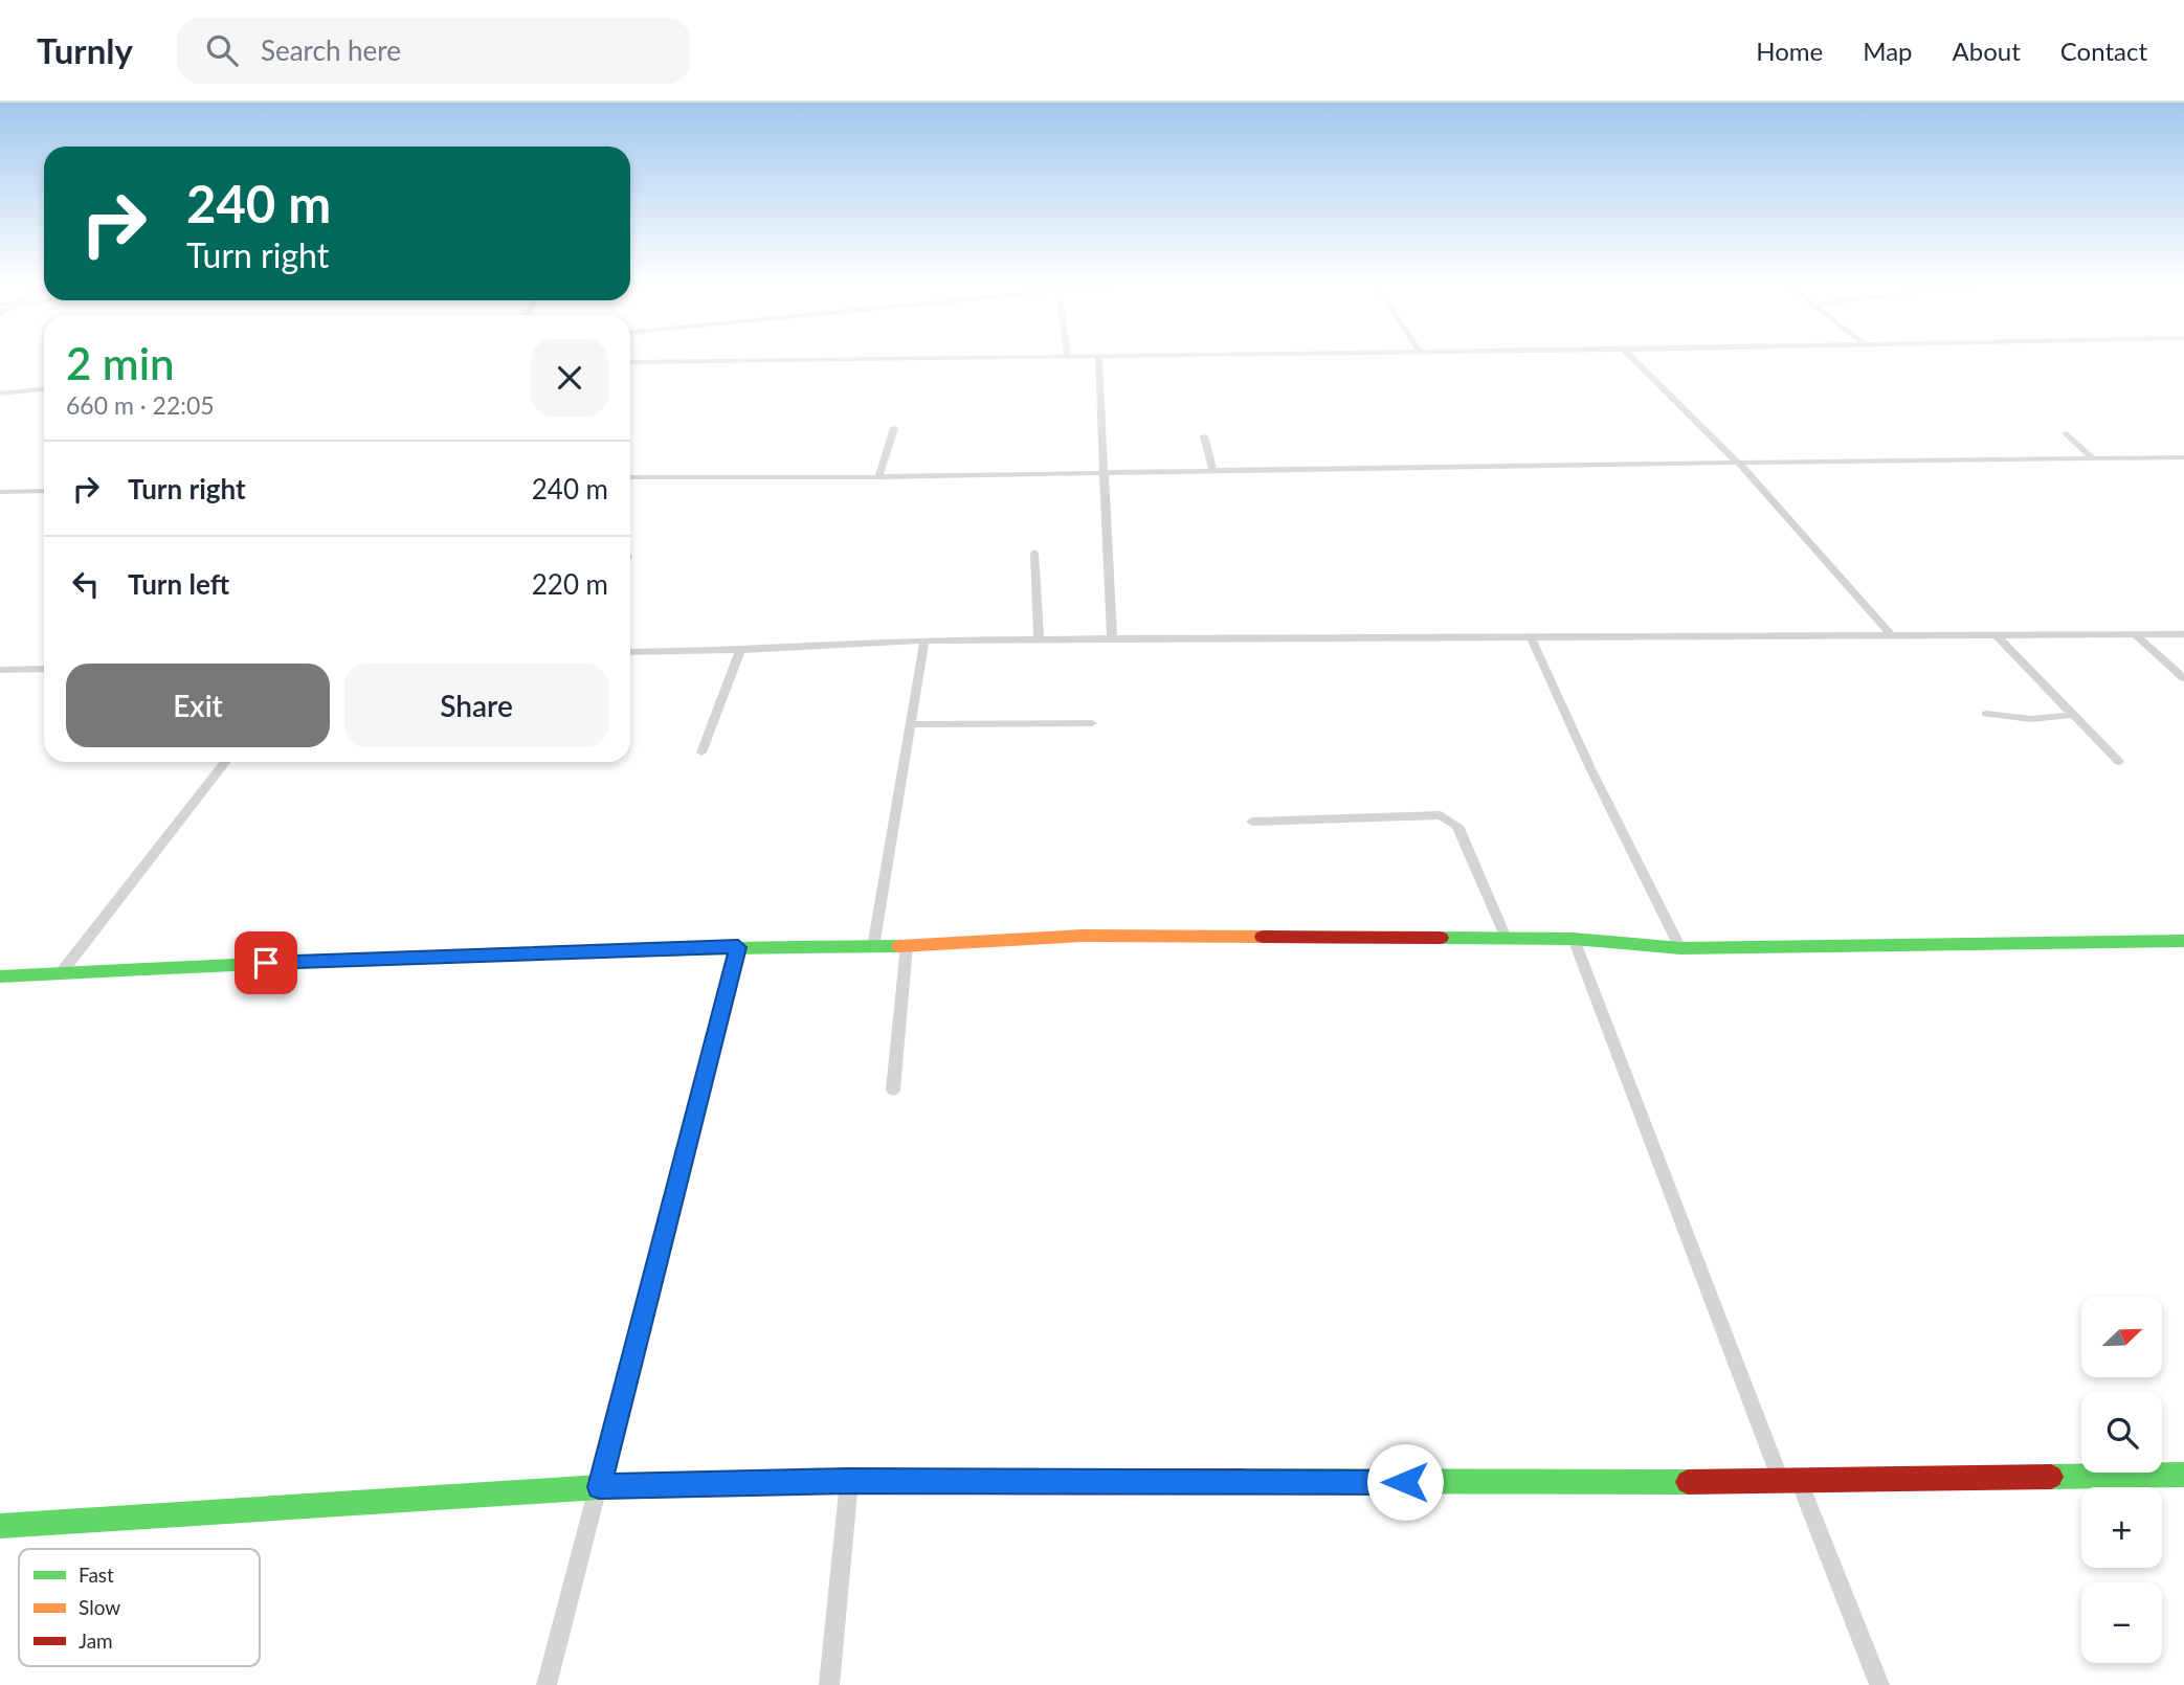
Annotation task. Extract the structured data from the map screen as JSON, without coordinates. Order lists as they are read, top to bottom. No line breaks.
{"legend":["Fast","Slow","Jam"],"north":"top right","page":{"header":"Turnly","search":"Search here","nav":["Home","Map","About","Contact"],"turn":["240 m","Turn right"],"heading":["2 min","660 m · 22:05"],"list":[{"name":"Turn right","value":"240 m"},{"name":"Turn left","value":"220 m"}],"buttons":["Exit","Share"],"map_buttons":["+","−"]}}
